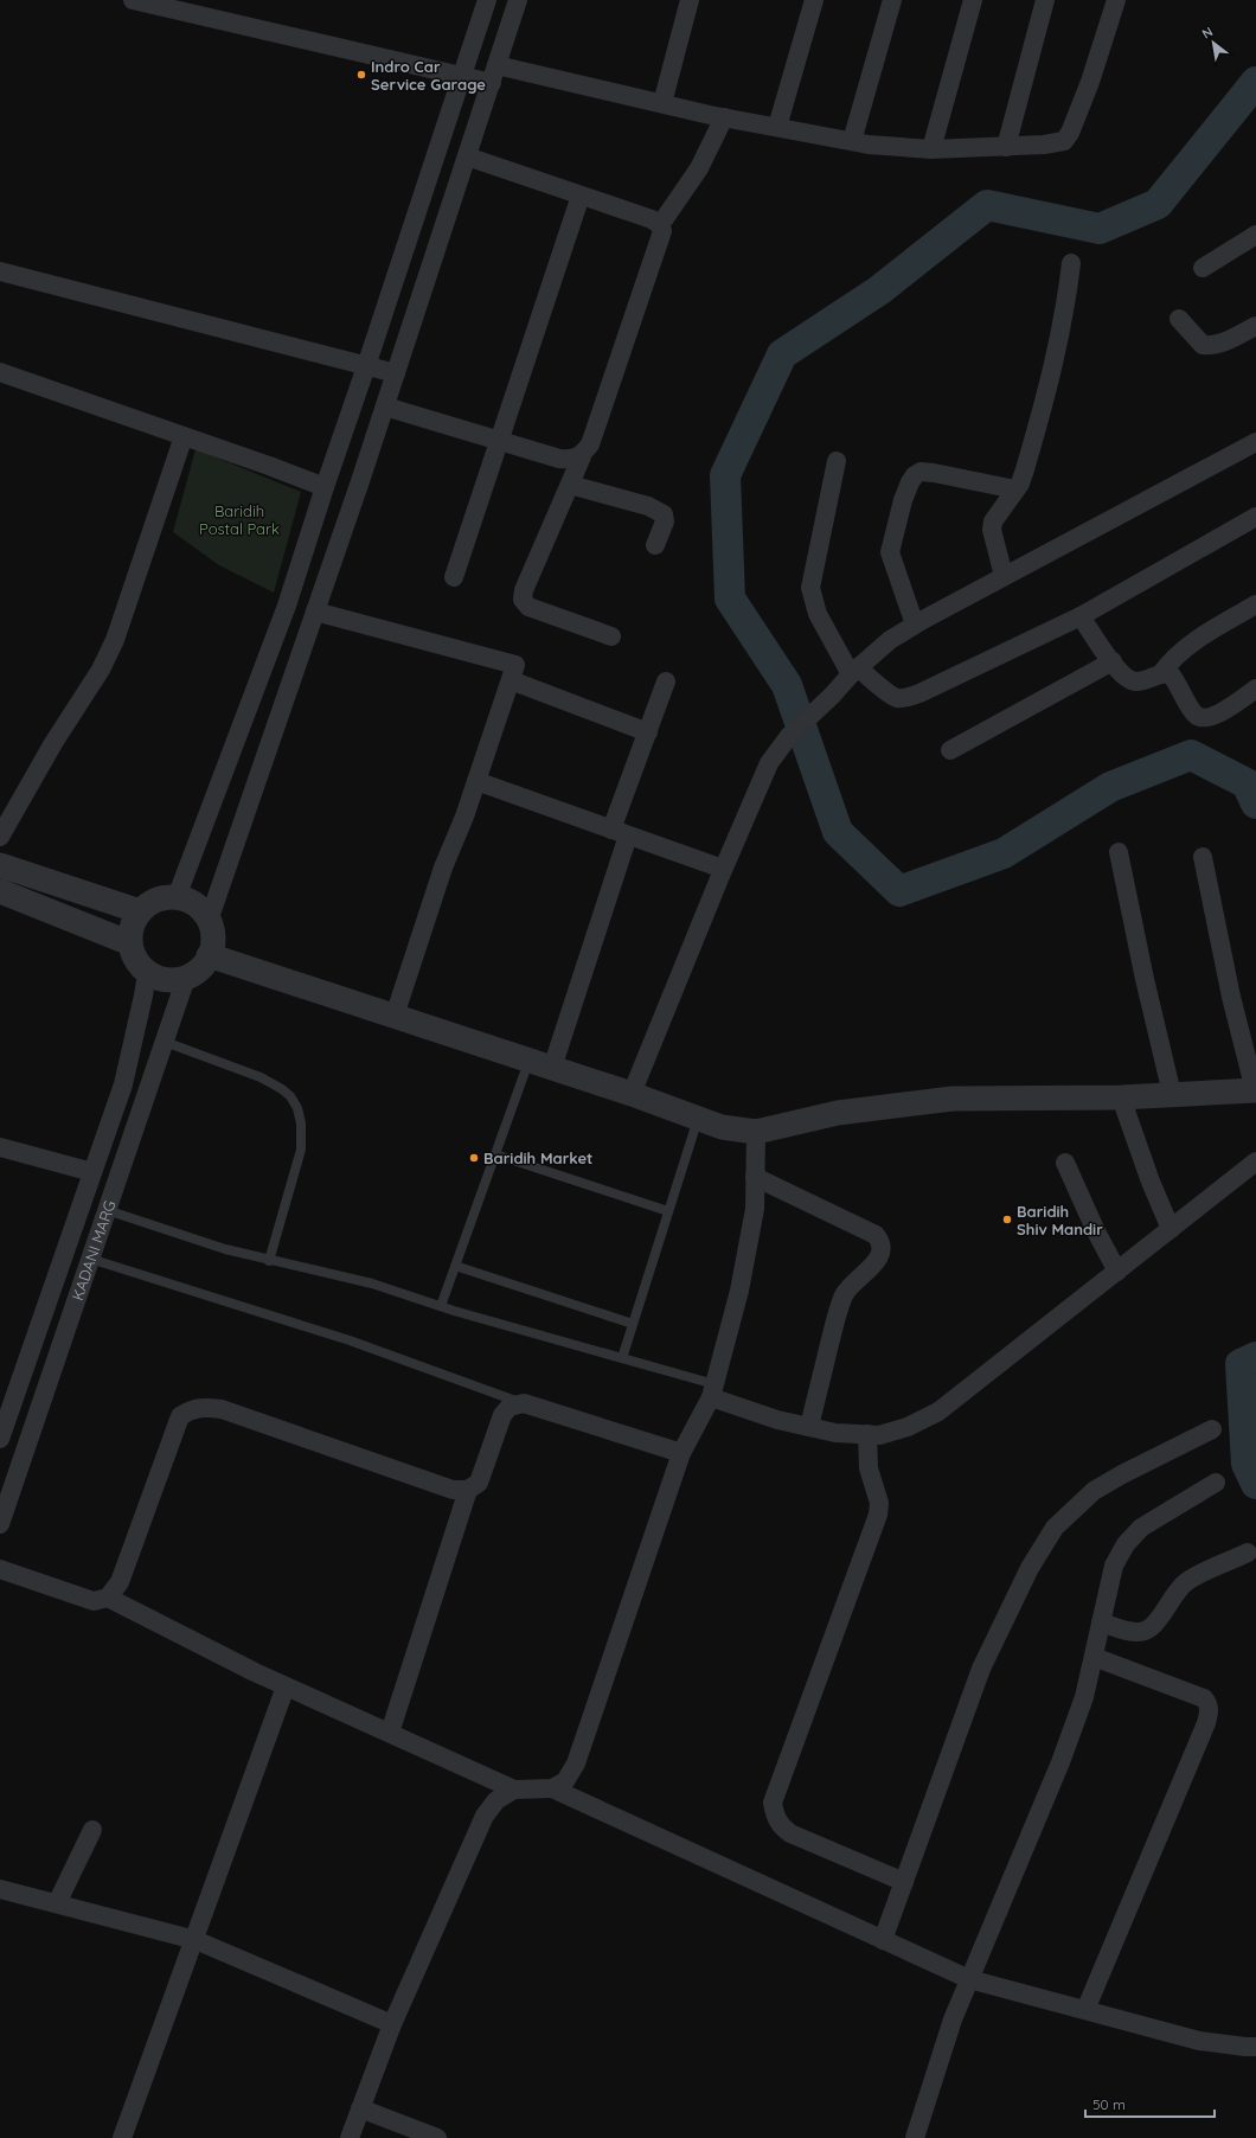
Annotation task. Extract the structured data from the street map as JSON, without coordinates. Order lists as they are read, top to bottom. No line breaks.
{"streets":{"street":["KADANI MARG"]},"parks":["Baridih Postal Park"],"places":["Indro Car Service Garage","Baridih Market","Baridih Shiv Mandir"],"scale_bar":"50 m","north":"top left"}
